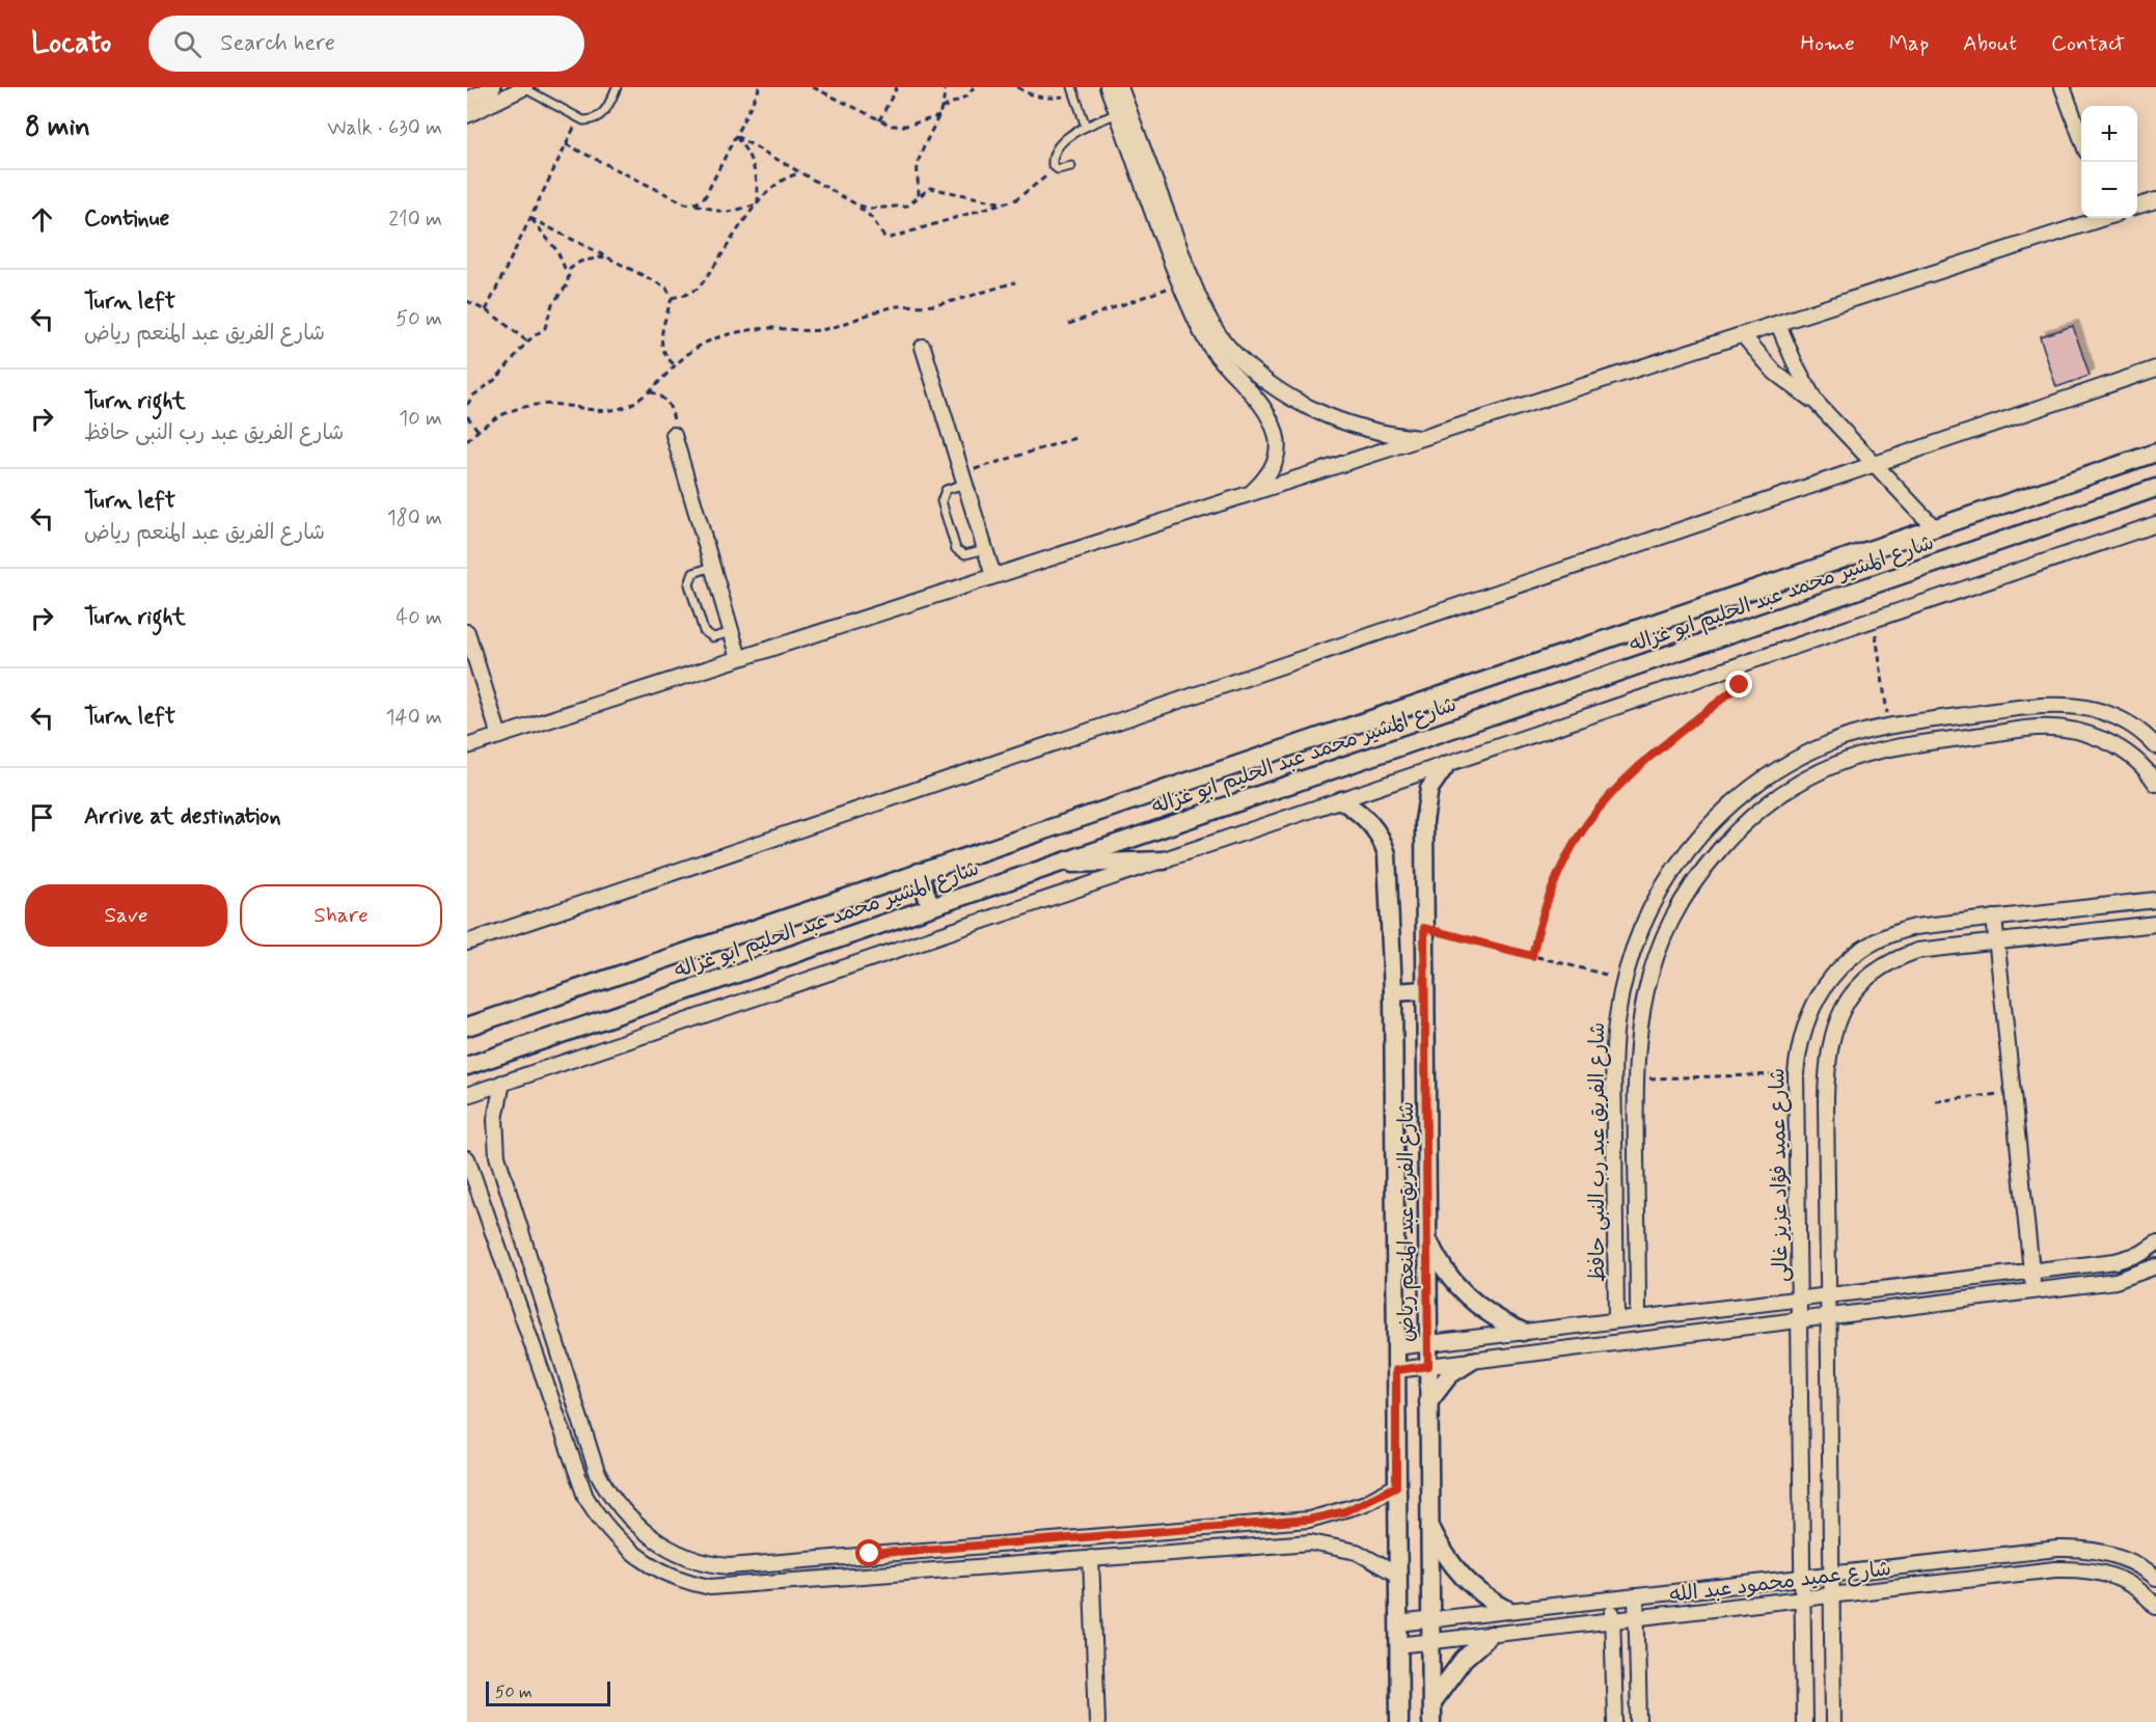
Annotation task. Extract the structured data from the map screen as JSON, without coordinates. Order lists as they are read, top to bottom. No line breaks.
{"streets":{"street":["شارع المشير محمد عبد الحليم ابو غزاله","شارع الفريق عبد رب النبى حافظ","شارع عميد فؤاد عزيز غالى","شارع الفريق عبد المنعم رياض","شارع عميد محمود عبد الله"]},"crossings":[["شارع عميد فؤاد عزيز غالى","شارع عميد محمود عبد الله"],["شارع الفريق عبد المنعم رياض","شارع عميد محمود عبد الله"]],"scale_bar":"50 m","page":{"header":"Locato","search":"Search here","nav":["Home","Map","About","Contact"],"heading":["8 min","Walk · 630 m"],"map_buttons":["+","−"],"list":[["Continue","210 m"],["Turn left","شارع الفريق عبد المنعم رياض","50 m"],["Turn right","شارع الفريق عبد رب النبى حافظ","10 m"],["Turn left","شارع الفريق عبد المنعم رياض","180 m"],["Turn right","40 m"],["Turn left","140 m"],"Arrive at destination"],"buttons":["Save","Share"],"scale":"50 m"}}
